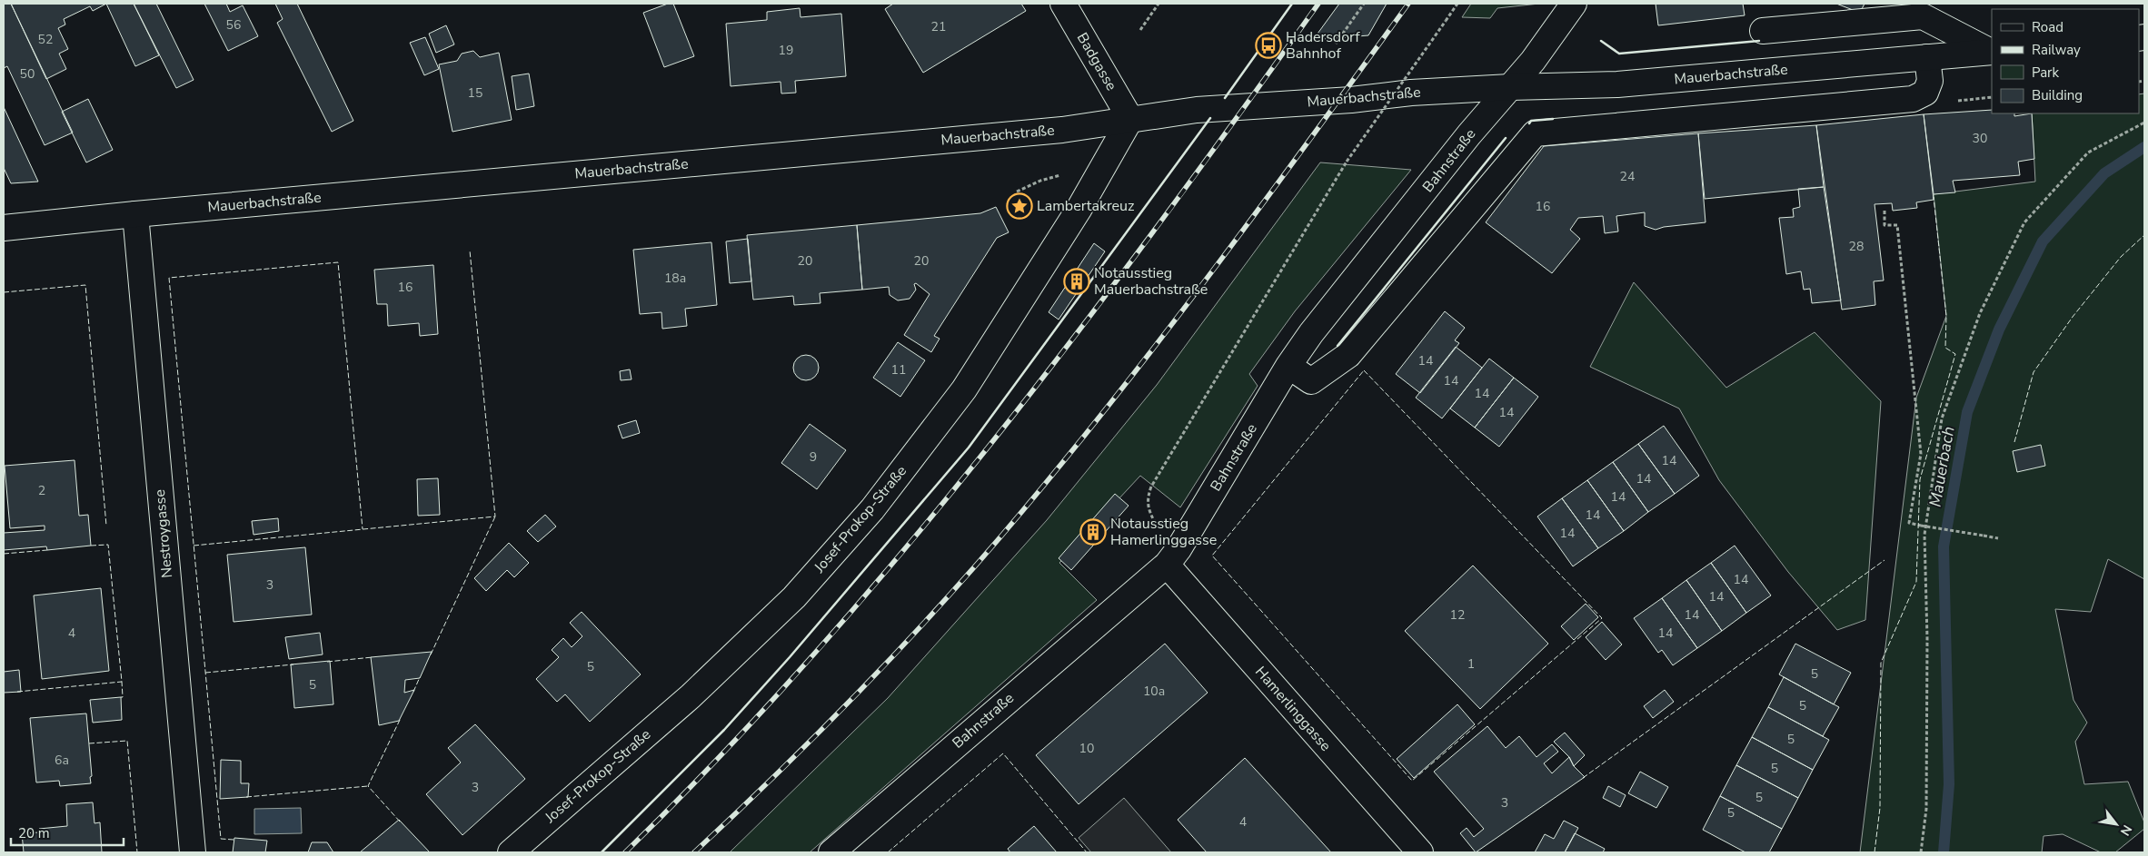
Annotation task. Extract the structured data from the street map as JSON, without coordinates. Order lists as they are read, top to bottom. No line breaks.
{"streets":{"street":["Badgasse","Mauerbachstraße","Bahnstraße","Josef-Prokop-Straße","Nestroygasse","Hamerlinggasse"]},"crossings":[["Badgasse","Mauerbachstraße"],["Badgasse","Josef-Prokop-Straße"],["Mauerbachstraße","Bahnstraße"],["Mauerbachstraße","Josef-Prokop-Straße"],["Mauerbachstraße","Nestroygasse"],["Bahnstraße","Hamerlinggasse"]],"water":["Mauerbach"],"places":{"bus stop":["Hadersdorf Bahnhof"],"place":["Lambertakreuz"],"building":["Notausstieg Mauerbachstraße","Notausstieg Hamerlinggasse"]},"house_numbers":["56","21","52","19","50","15","30","24","16","28","20","20","18a","16","14","11","14","14","14","9","14","14","2","14","14","14","14","3","14","12","14","4","14","1","5","5","5","10a","5","5","10","6a","5","3","5","3","5","4"],"legend":["Road","Railway","Park","Building"],"scale_bar":"20 m","north":"bottom right"}
